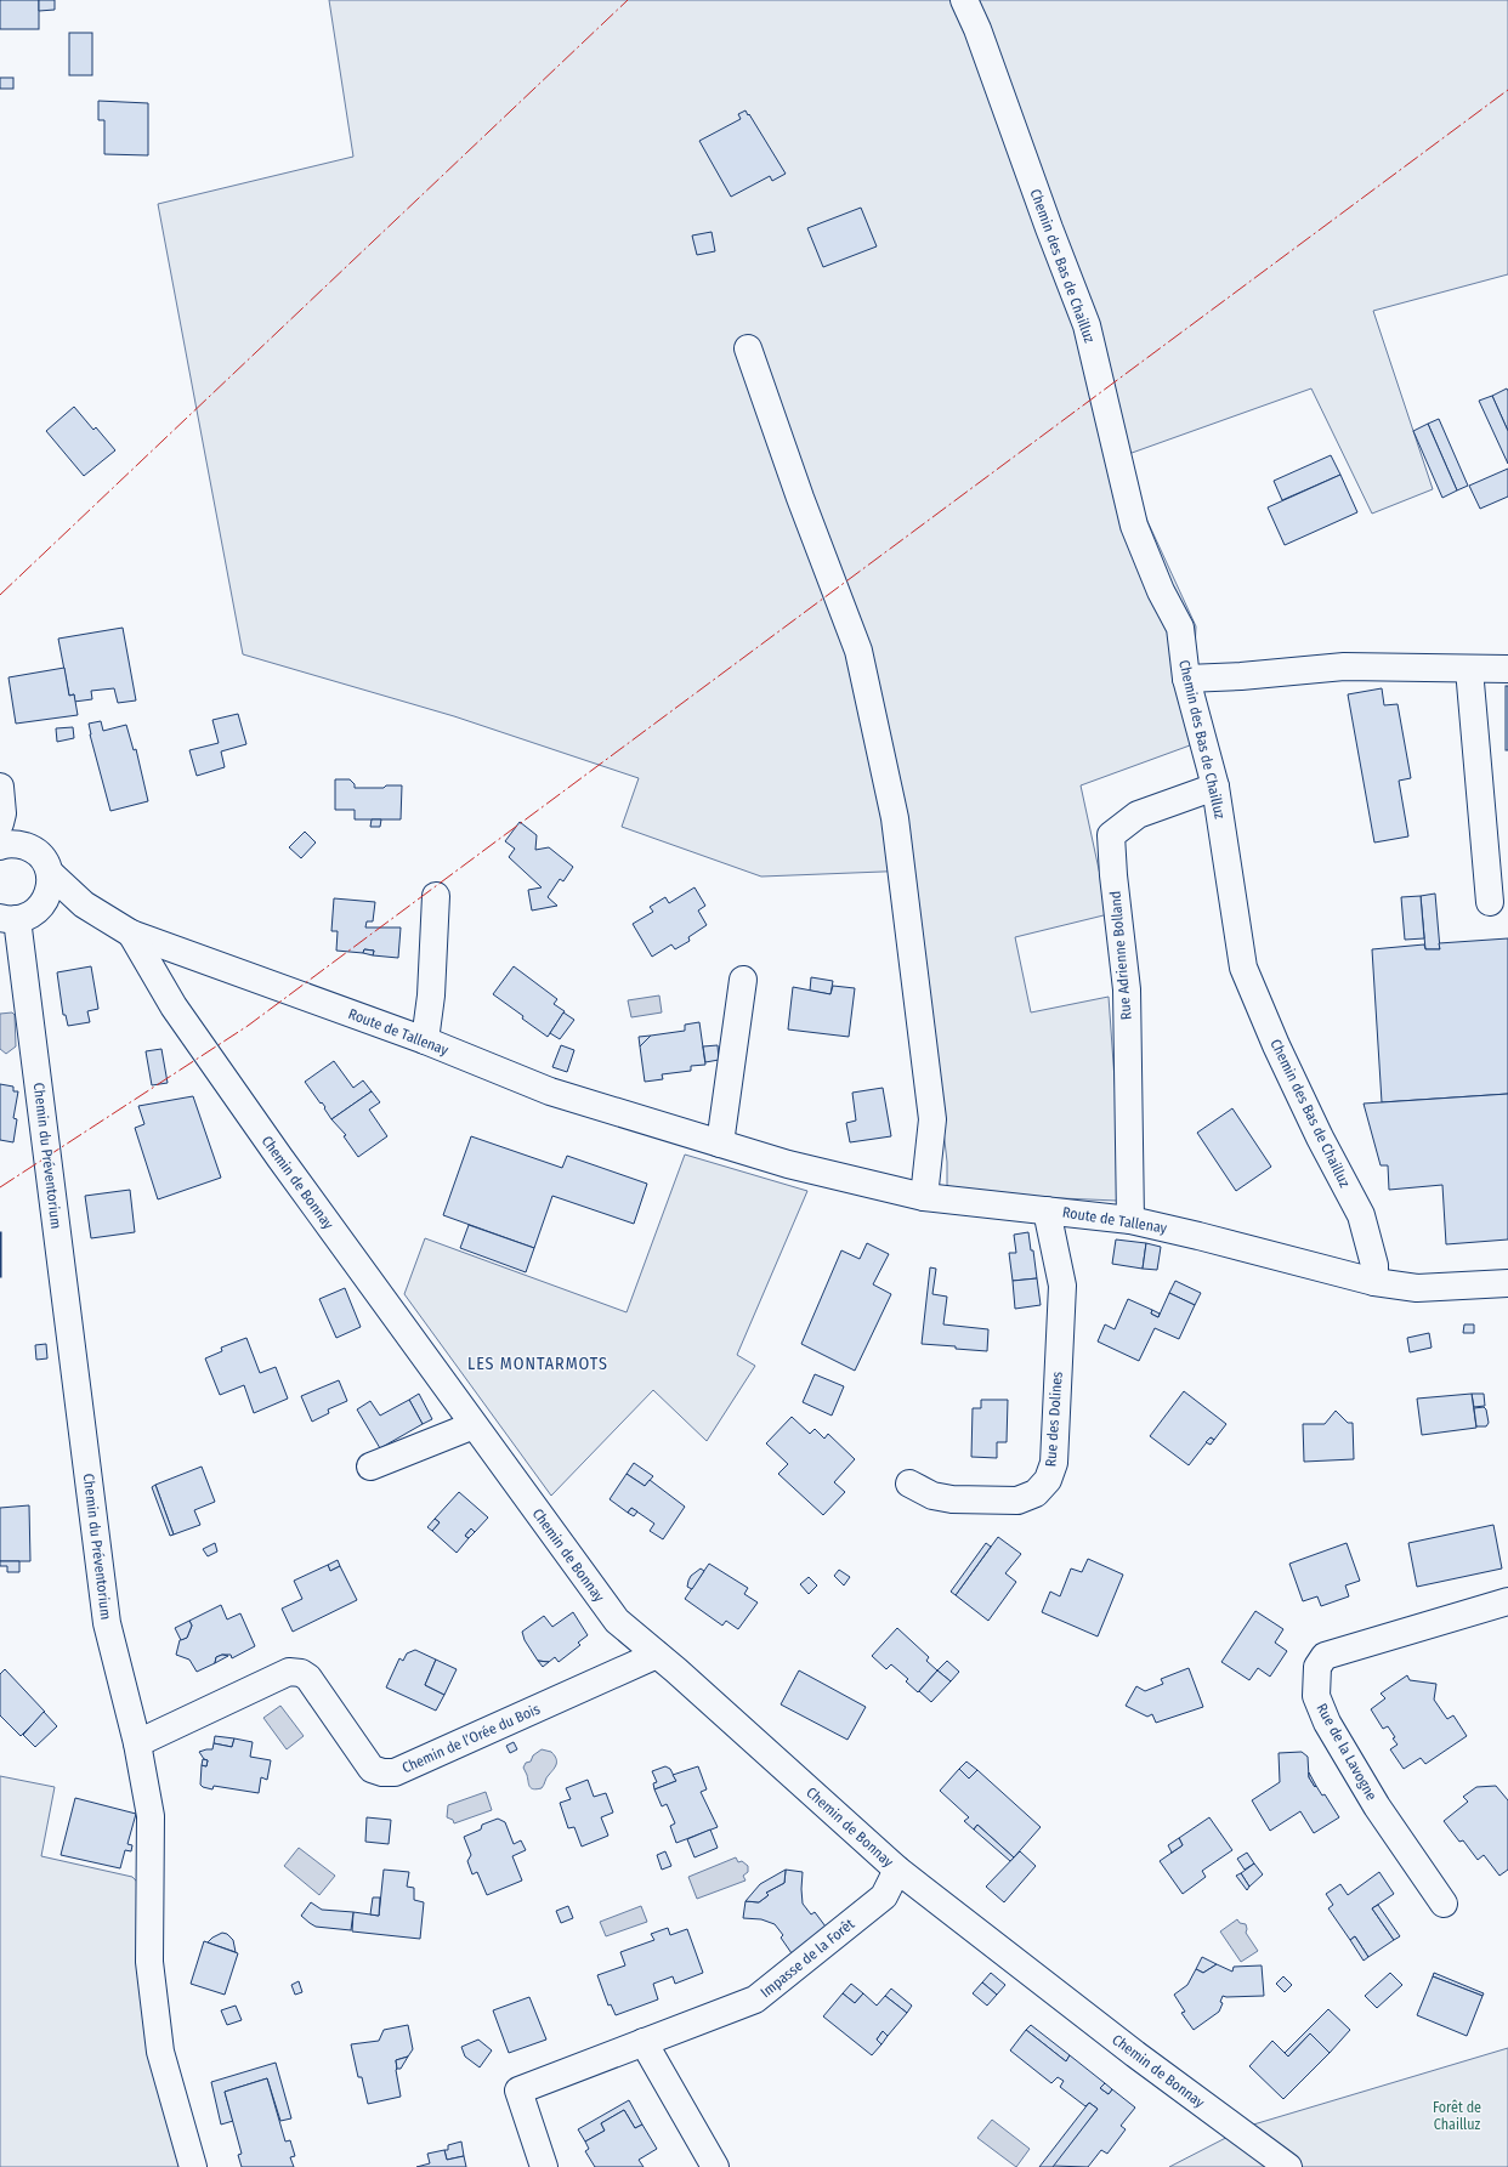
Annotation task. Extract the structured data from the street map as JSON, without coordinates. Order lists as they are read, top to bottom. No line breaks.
{"streets":{"street":["Chemin des Bas de Chailluz","Rue Adrienne Bolland","Route de Tallenay","Chemin du Préventorium","Chemin de Bonnay","Rue des Dolines","Chemin de l’Orée du Bois","Rue de la Lavogne","Impasse de la Forêt"]},"crossings":[["Chemin des Bas de Chailluz","Rue Adrienne Bolland"],["Chemin des Bas de Chailluz","Route de Tallenay"],["Rue Adrienne Bolland","Route de Tallenay"],["Route de Tallenay","Chemin de Bonnay"],["Route de Tallenay","Rue des Dolines"],["Chemin du Préventorium","Chemin de l’Orée du Bois"],["Chemin de Bonnay","Chemin de l’Orée du Bois"],["Chemin de Bonnay","Impasse de la Forêt"]],"districts":["LES MONTARMOTS"],"parks":["Forêt de Chailluz"]}
